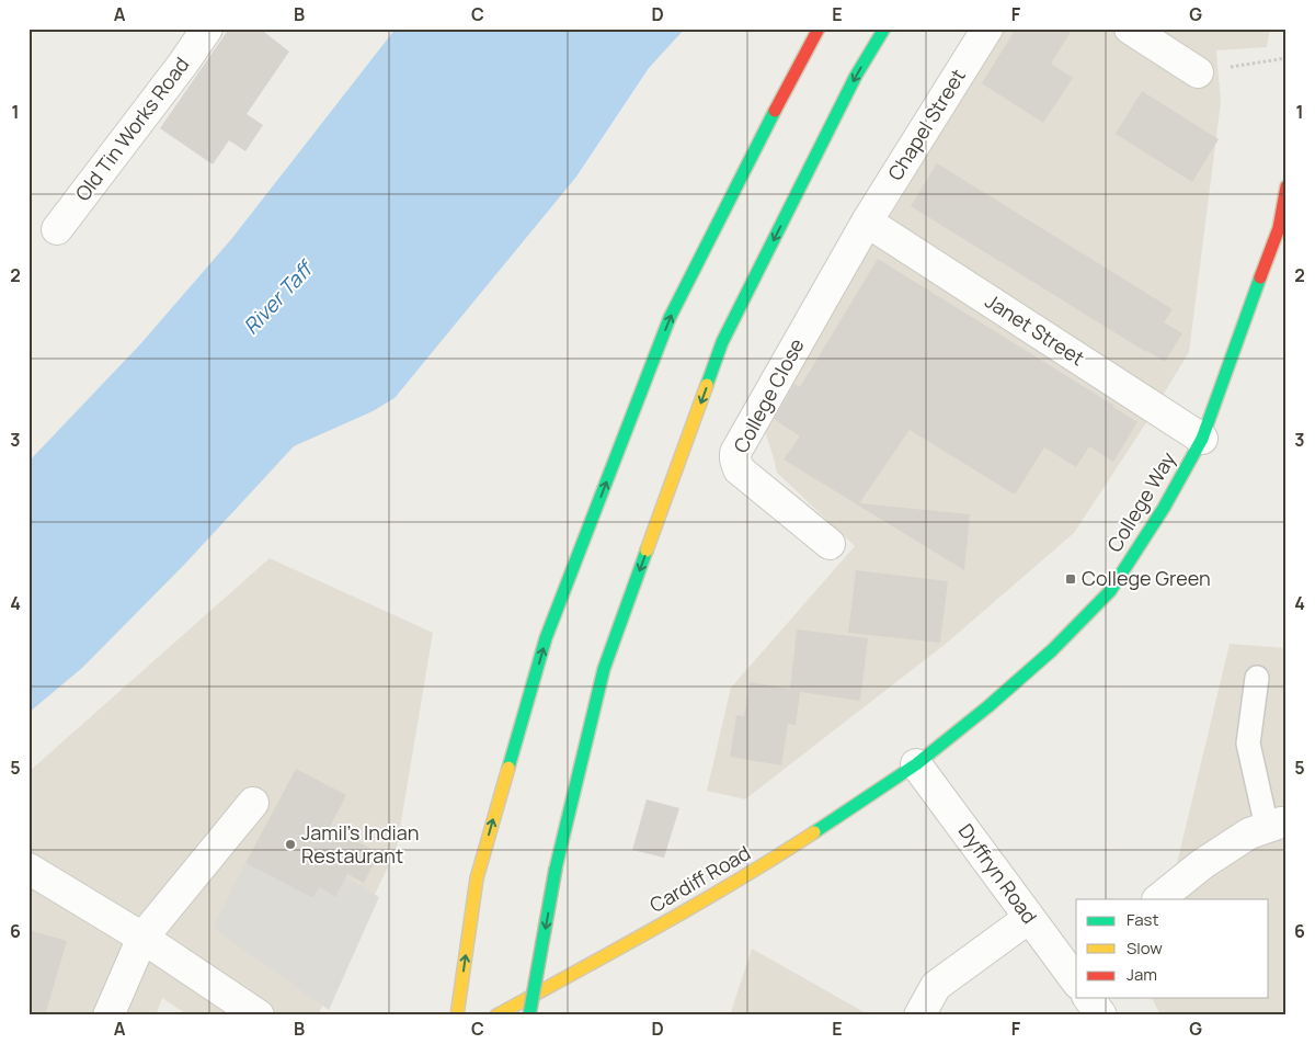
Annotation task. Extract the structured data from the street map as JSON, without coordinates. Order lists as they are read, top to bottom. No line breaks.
{"streets":{"main road":["College Way","Cardiff Road"],"street":["Chapel Street","Old Tin Works Road","Janet Street","College Close","Dyffryn Road"]},"crossings":[["Chapel Street","Janet Street"],["Chapel Street","College Close"],["Janet Street","College Close"],["Janet Street","College Way"],["College Way","Dyffryn Road"],["College Way","Cardiff Road"],["Dyffryn Road","Cardiff Road"]],"water":["River Taff"],"places":{"transit":["College Green"],"other":["Jamil's Indian Restaurant"]},"legend":["Fast","Slow","Jam"],"grid":{"columns":["A","B","C","D","E","F","G"],"rows":["1","2","3","4","5","6"]}}
